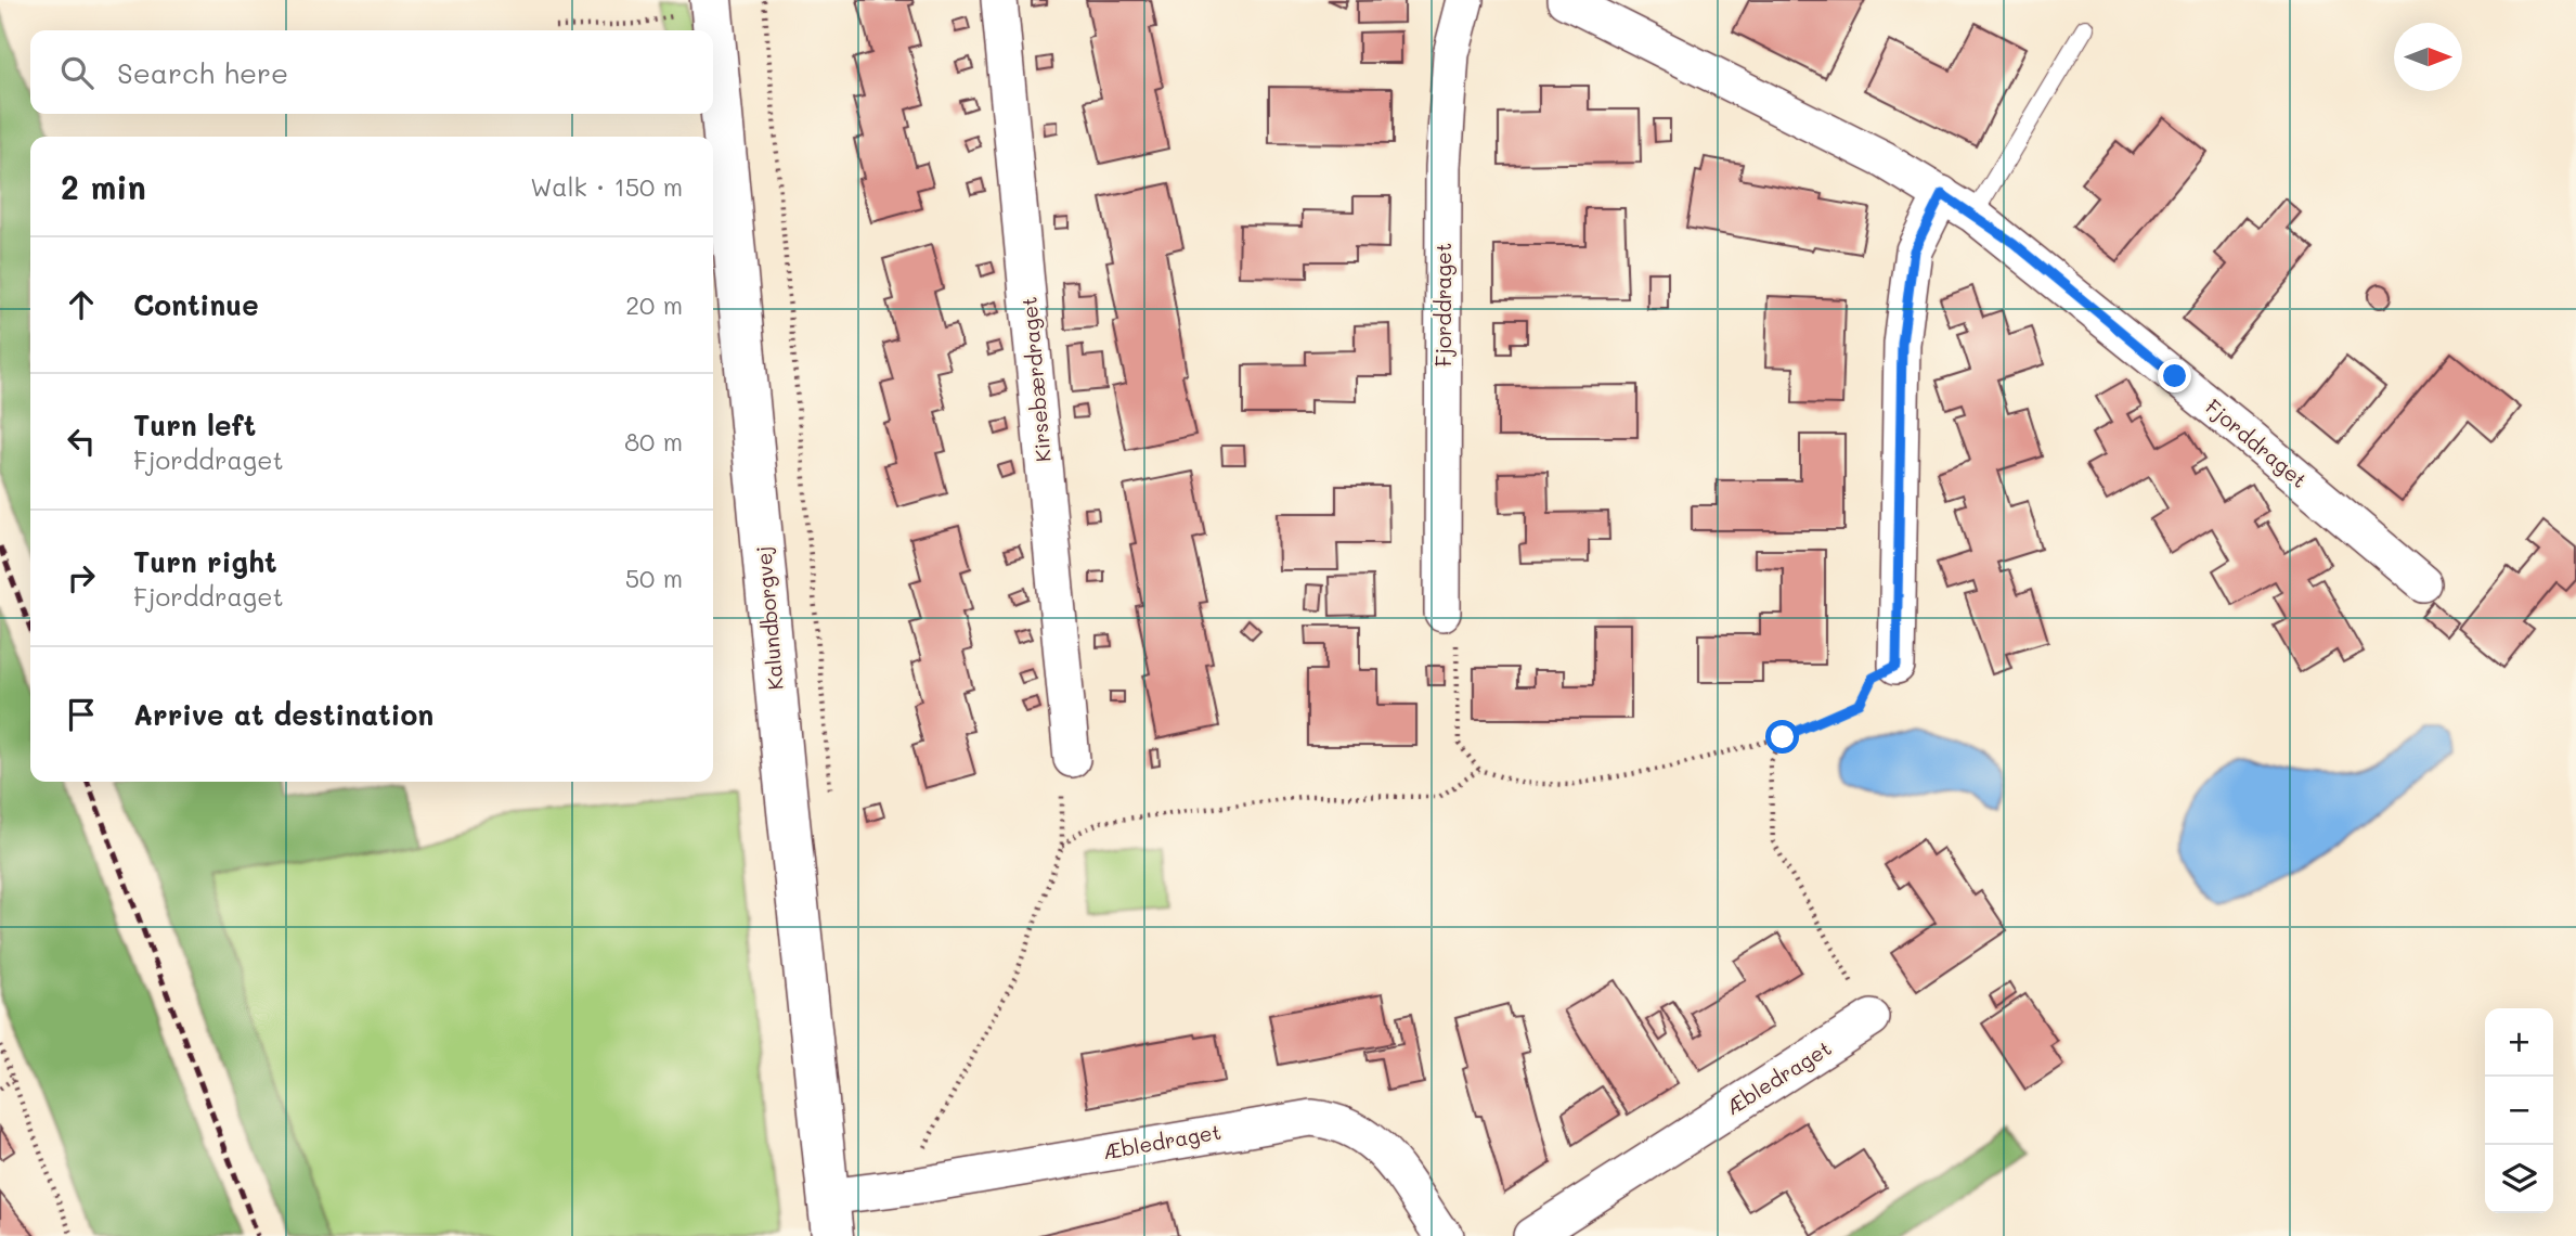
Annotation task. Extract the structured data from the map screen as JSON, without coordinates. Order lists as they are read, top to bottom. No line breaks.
{"streets":{"street":["Fjorddraget","Kirsebærdraget","Kalundborgvej","Æbledraget"]},"crossings":[["Kalundborgvej","Æbledraget"]],"north":"right","page":{"search":"Search here","heading":["2 min","Walk · 150 m"],"list":[["Continue","20 m"],["Turn left","Fjorddraget","80 m"],["Turn right","Fjorddraget","50 m"],"Arrive at destination"],"map_buttons":["+","−"]}}
